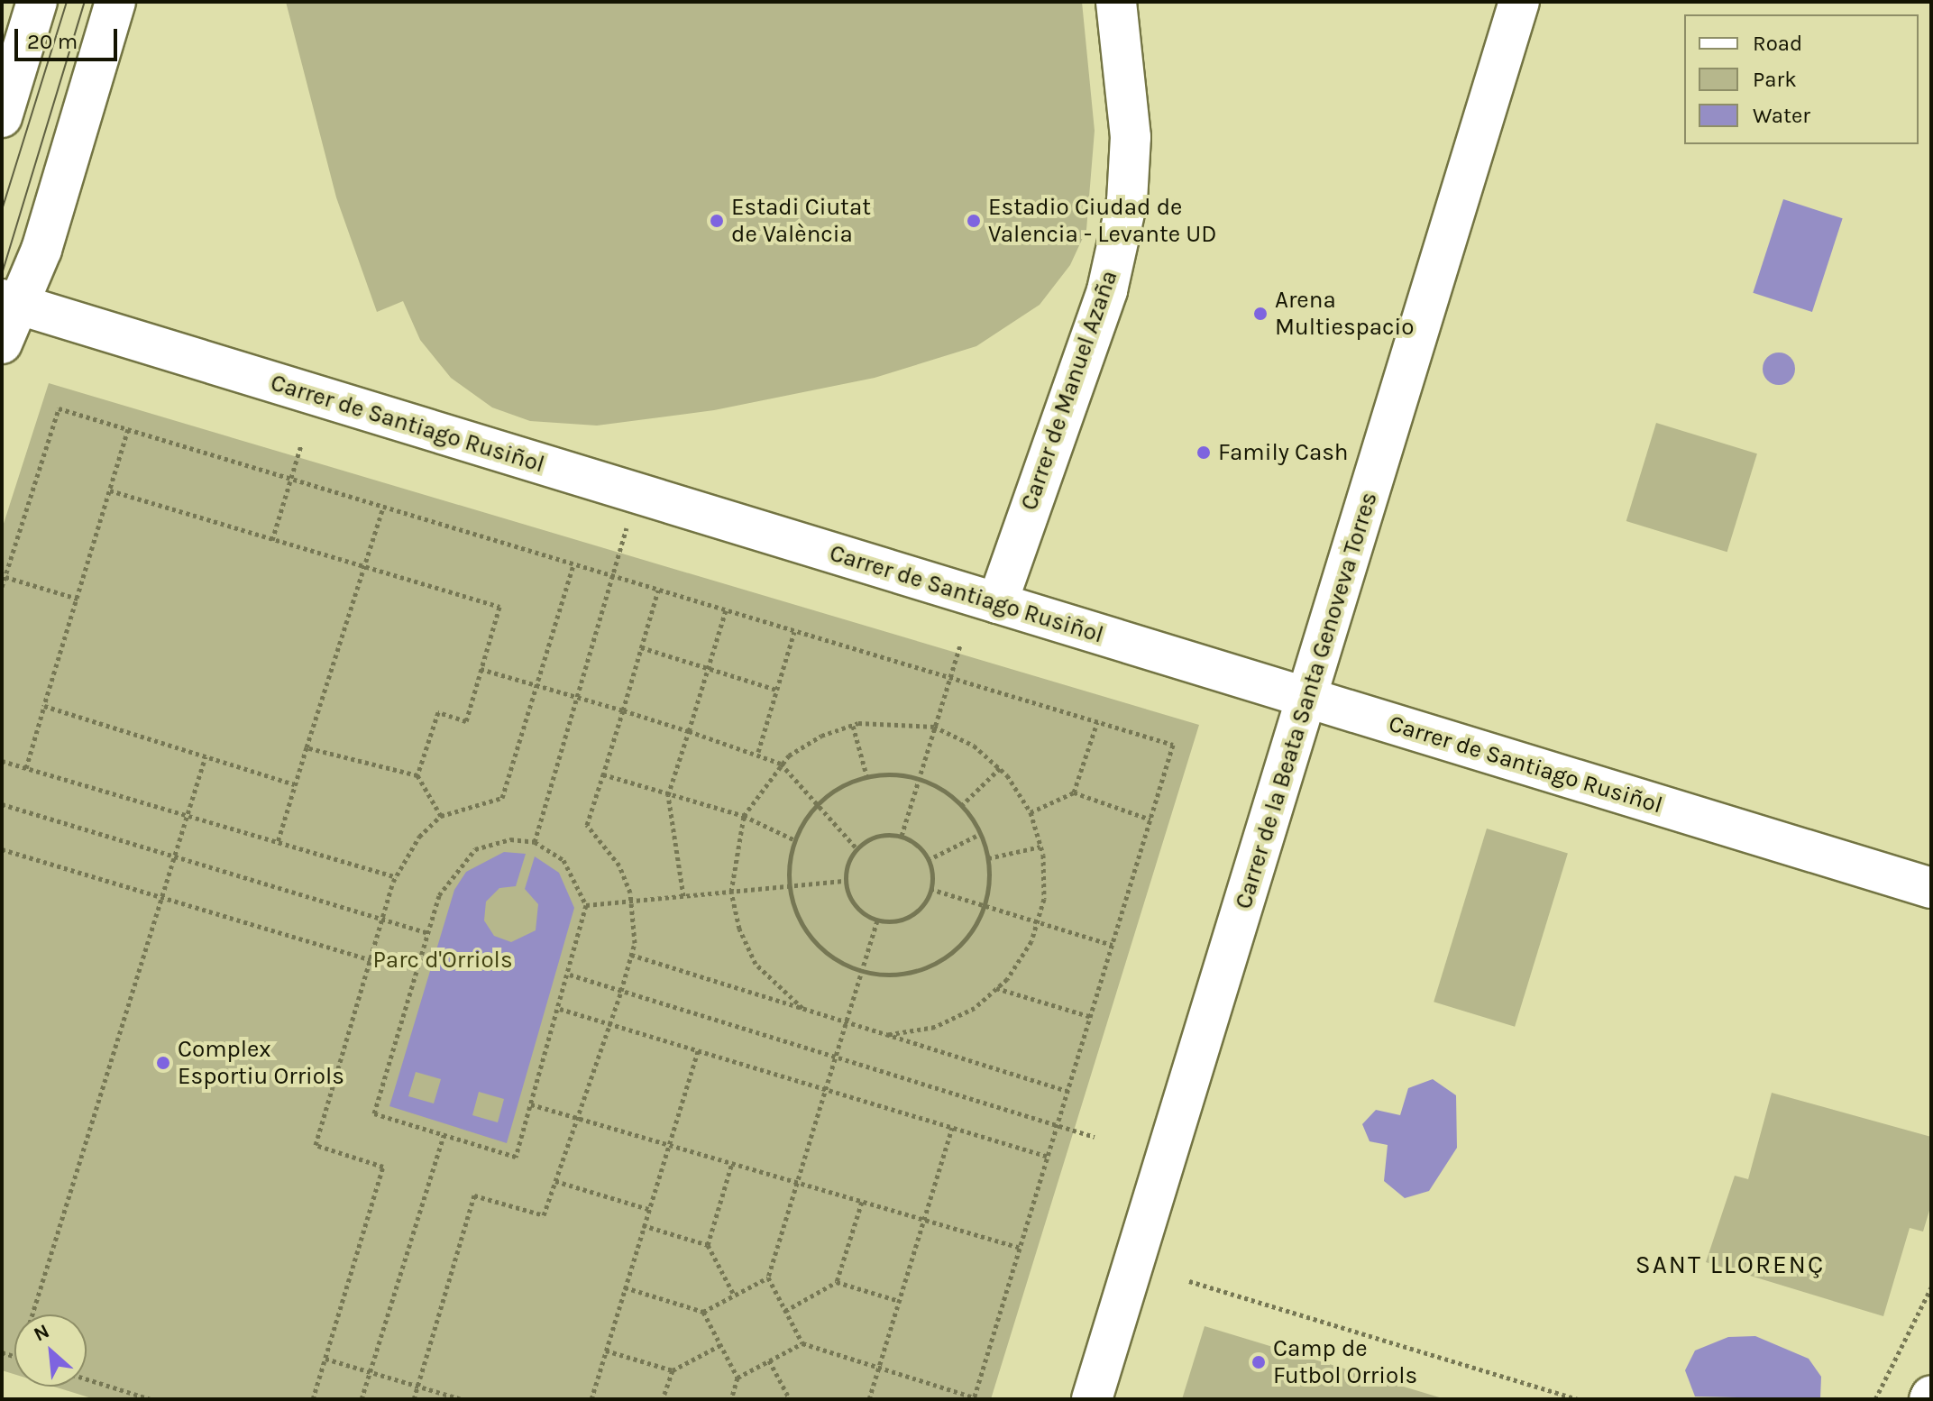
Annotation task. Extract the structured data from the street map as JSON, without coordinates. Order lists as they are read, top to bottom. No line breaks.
{"streets":{"street":["Carrer de Manuel Azaña","Carrer de Santiago Rusiñol","Carrer de la Beata Santa Genoveva Torres"]},"crossings":[["Carrer de Manuel Azaña","Carrer de Santiago Rusiñol"],["Carrer de Santiago Rusiñol","Carrer de la Beata Santa Genoveva Torres"]],"districts":["SANT LLORENÇ"],"parks":["Parc d'Orriols"],"places":["Estadi Ciutat de València","Estadio Ciudad de Valencia - Levante UD","Arena Multiespacio","Family Cash","Complex Esportiu Orriols","Camp de Futbol Orriols"],"legend":["Road","Park","Water"],"scale_bar":"20 m","north":"top left"}
